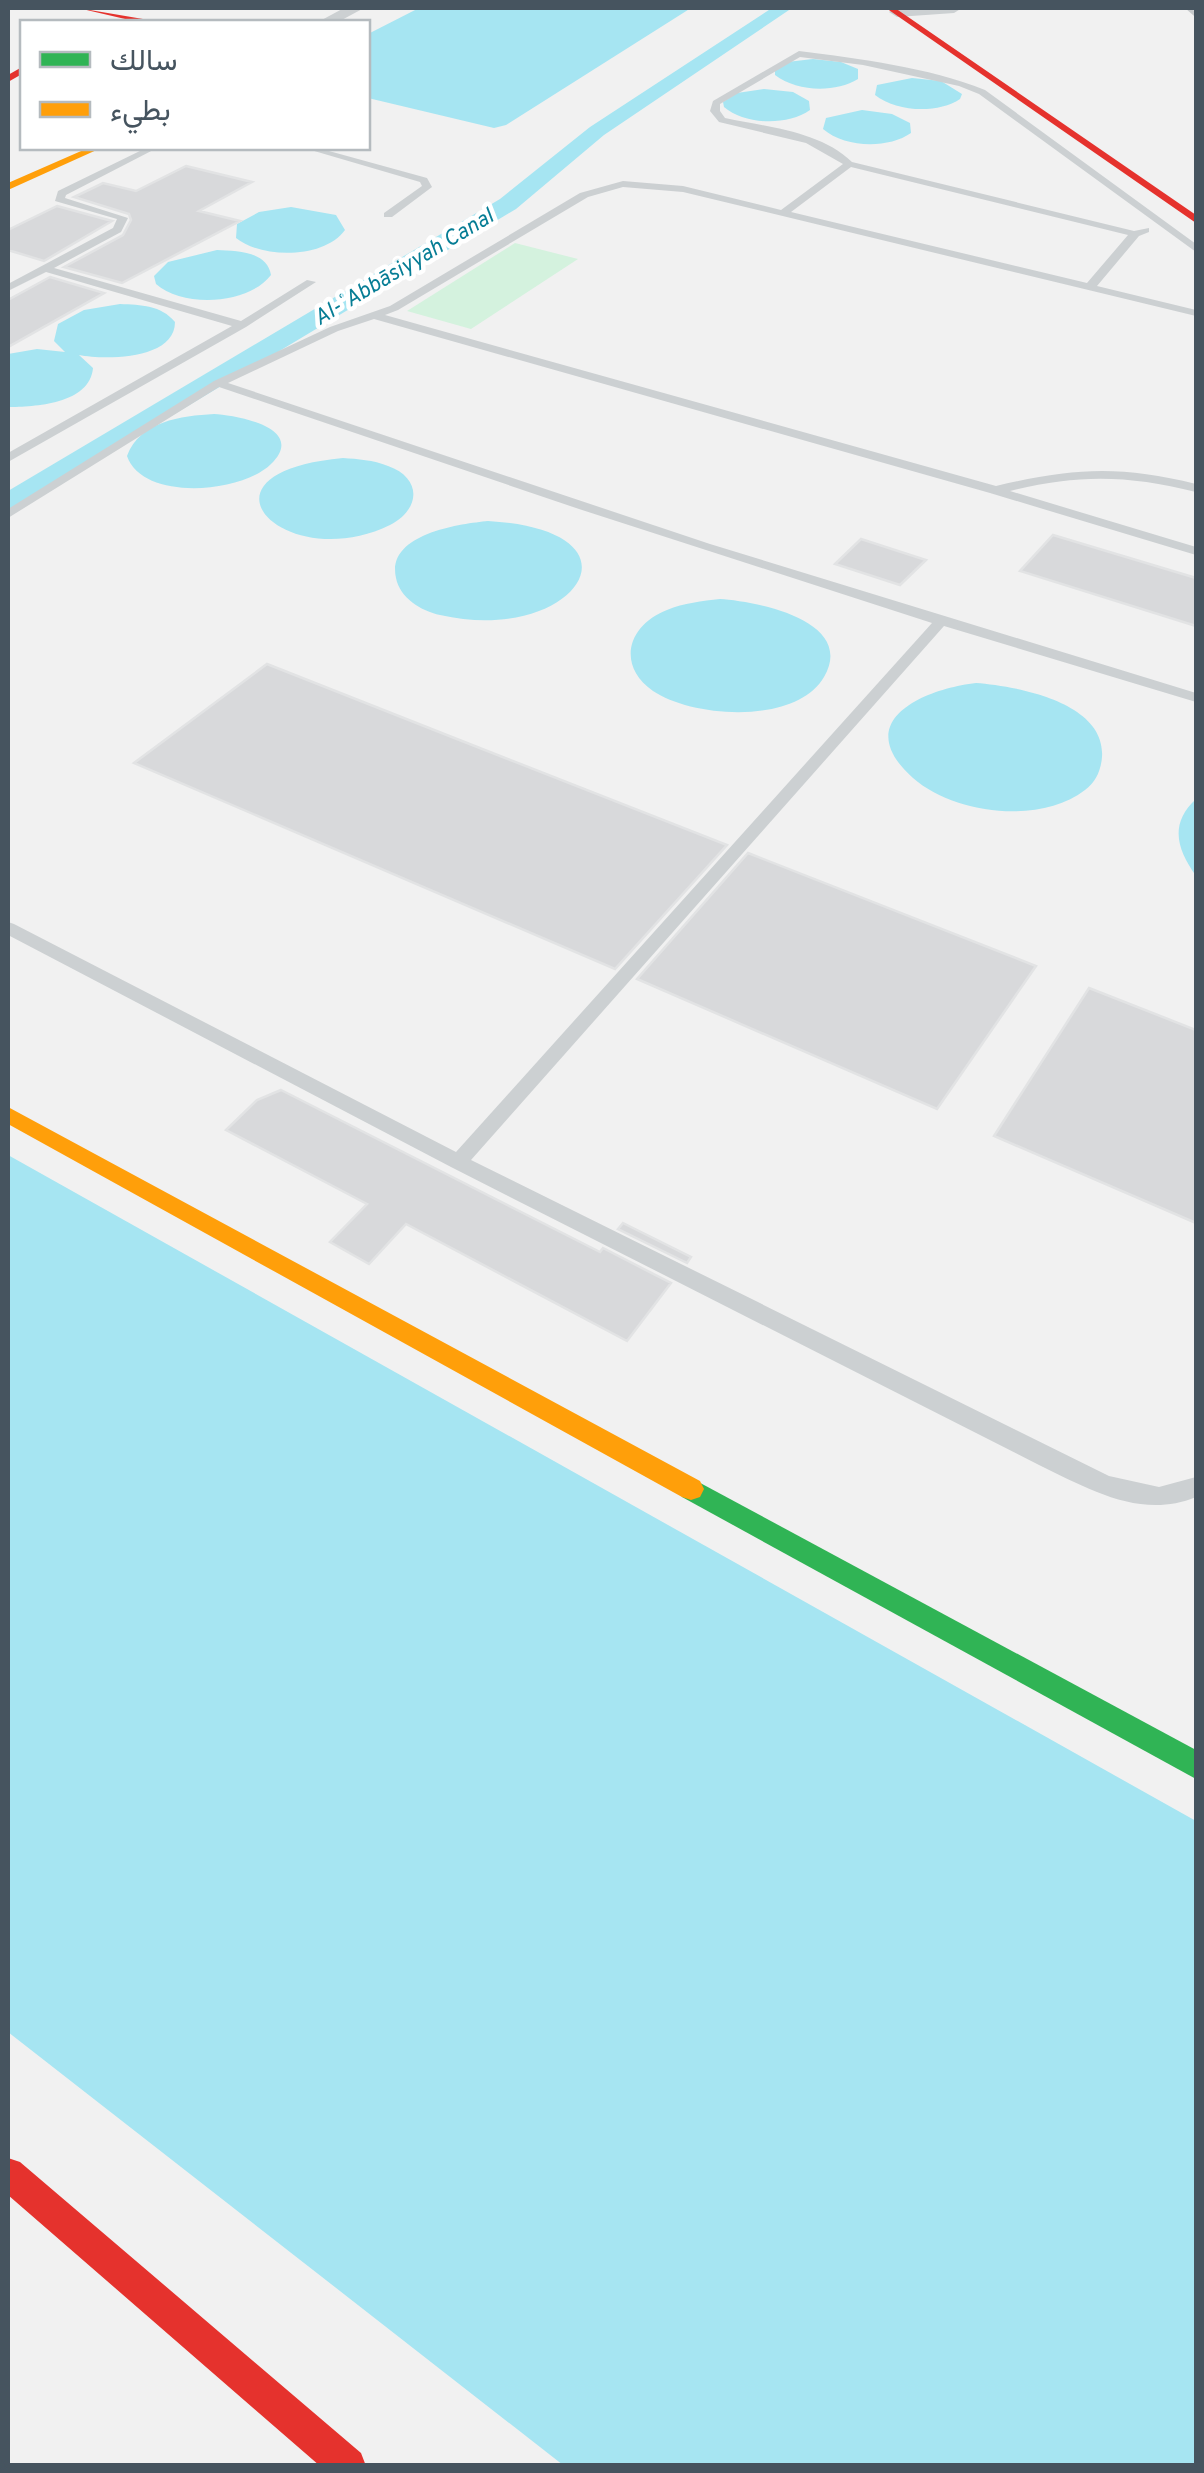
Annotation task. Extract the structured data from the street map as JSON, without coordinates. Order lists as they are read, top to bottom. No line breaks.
{"water":["Al-ʿAbbāsiyyah Canal"],"legend":["سالك","بطيء"]}
